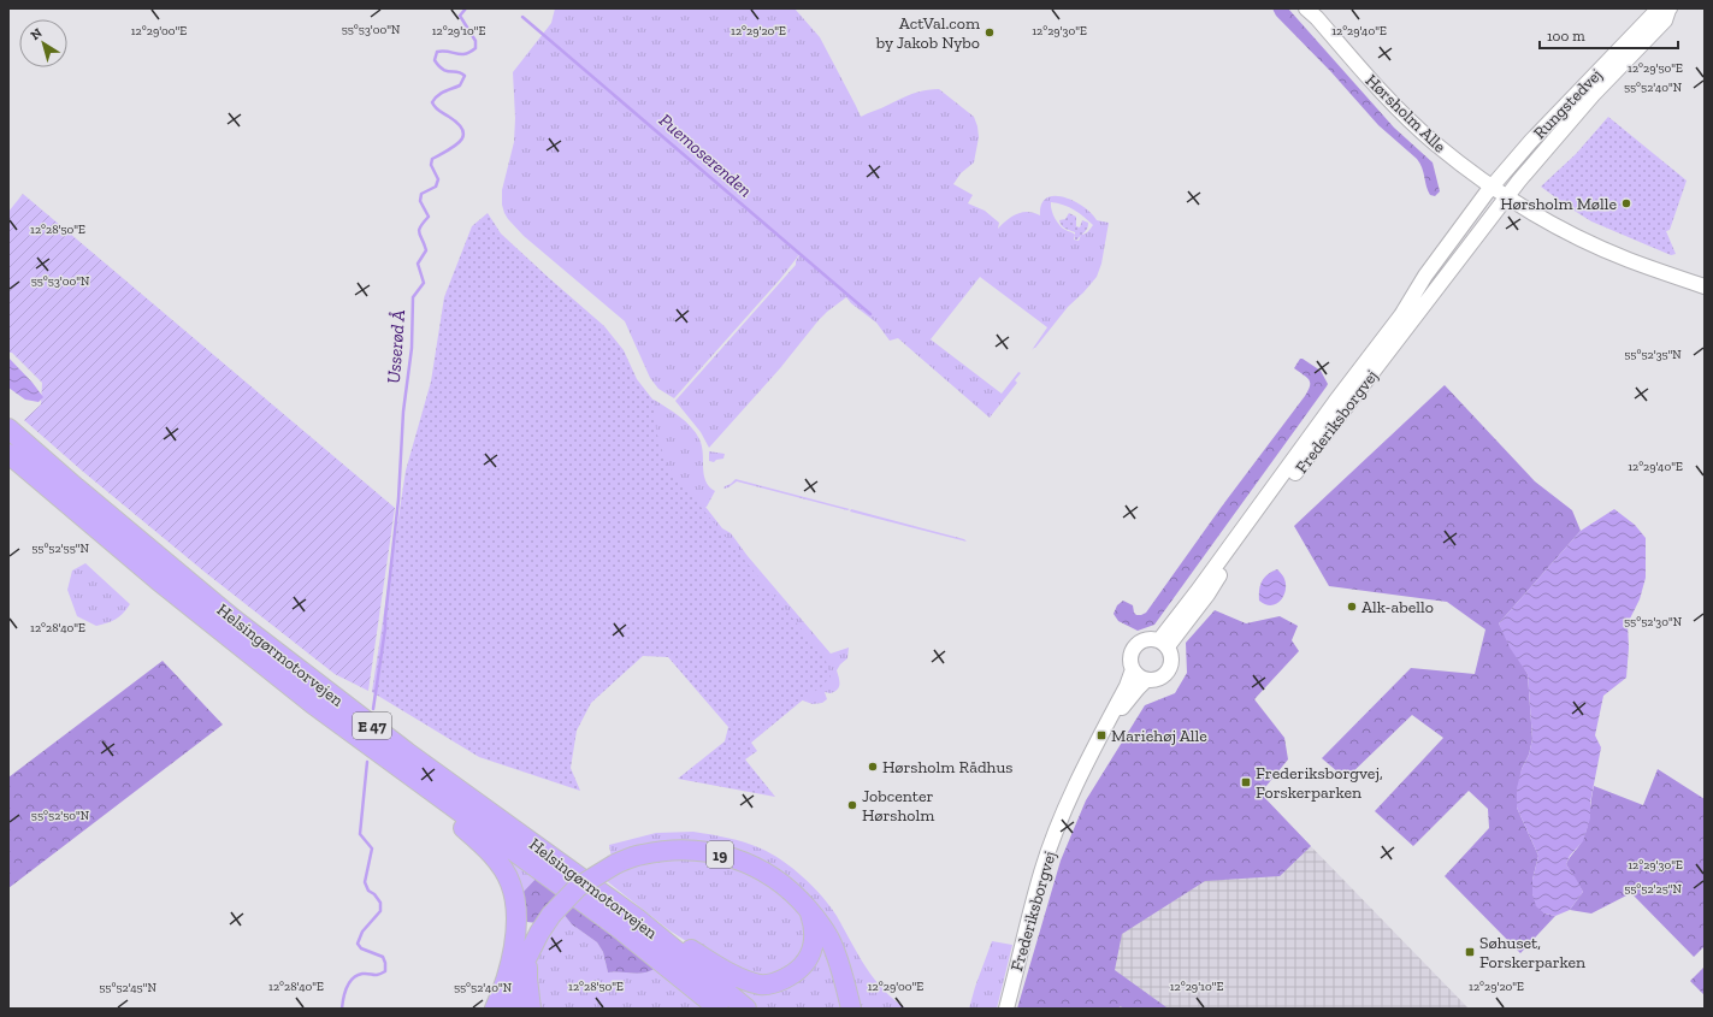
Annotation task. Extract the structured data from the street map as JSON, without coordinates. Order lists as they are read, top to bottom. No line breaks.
{"streets":{"highway":["Helsingørmotorvejen","E 47","19"],"main road":["Rungstedvej","Hørsholm Alle","Frederiksborgvej"]},"crossings":[["Rungstedvej","Hørsholm Alle"],["Rungstedvej","Frederiksborgvej"],["Hørsholm Alle","Frederiksborgvej"]],"water":["Puemoserenden","Usserød Å"],"places":{"other":["ActVal.com by Jakob Nybo","Hørsholm Mølle","Alk-abello","Hørsholm Rådhus","Jobcenter Hørsholm"],"transit":["Mariehøj Alle","Frederiksborgvej, Forskerparken","Søhuset, Forskerparken"]},"scale_bar":"100 m","north":"top left","coordinates":["55°53'00\"N","12°29'00\"E","12°29'10\"E","12°29'20\"E","12°29'30\"E","12°29'40\"E","12°29'50\"E","55°52'40\"N","12°28'50\"E","55°52'35\"N","55°52'55\"N","55°52'30\"N","12°28'40\"E","55°52'50\"N","55°52'25\"N","55°52'45\"N"]}
